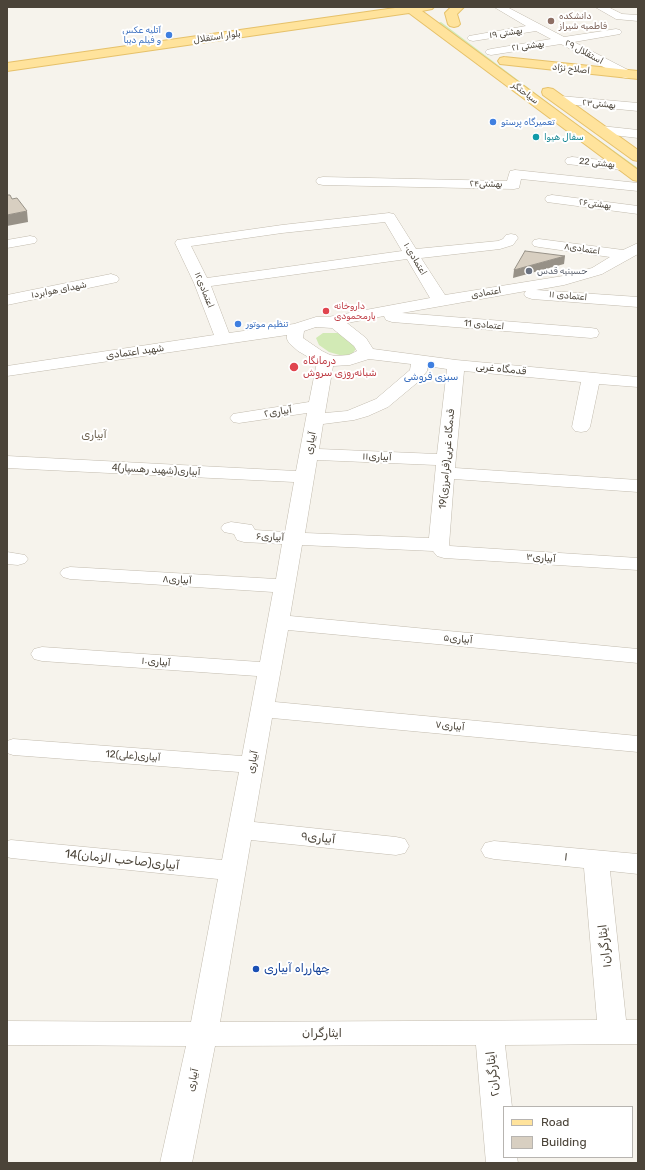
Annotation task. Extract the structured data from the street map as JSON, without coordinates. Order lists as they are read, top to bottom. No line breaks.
{"streets":{"main road":["بلوار استقلال","اصلاح نژاد","سیاحتگر"],"street":["۱۹ بهشتی","۲۱ بهشتی","۲۹ استقلال","۲۳بهشتی","22 بهشتی","۲۴بهشتی","۲۶بهشتی","اعتمادی۸","اعتمادی۱۰","شهدای هوابرد۱","اعتمادی۱۲","اعتمادی","۱۱ اعتمادی","11 اعتمادی","شهید اعتمادی","قدمگاه غربی","آبیاری۲","آبیاری","آبیاری۱۱","19قدمگاه غربی(فرامرزی)","4آبیاری(شهید رهسپار)","آبیاری۶","آبیاری۳","آبیاری۸","آبیاری۵","آبیاری۱۰","آبیاری۷","12آبیاری(علی)","آبیاری۹","۱","14آبیاری(صاحب الزمان)","ایثارگران۱","ایثارگران","ایثارگران۲"]},"crossings":[["۱۹ بهشتی","۲۹ استقلال"],["۱۹ بهشتی","سیاحتگر"],["بلوار استقلال","سیاحتگر"],["۲۱ بهشتی","۲۹ استقلال"],["۲۱ بهشتی","سیاحتگر"],["۲۹ استقلال","اصلاح نژاد"],["اصلاح نژاد","سیاحتگر"],["سیاحتگر","۲۳بهشتی"],["سیاحتگر","22 بهشتی"],["اعتمادی۸","اعتمادی"],["اعتمادی۱۰","اعتمادی۱۲"],["اعتمادی۱۰","اعتمادی"],["اعتمادی۱۲","شهید اعتمادی"],["اعتمادی","۱۱ اعتمادی"],["اعتمادی","11 اعتمادی"],["اعتمادی","شهید اعتمادی"],["قدمگاه غربی","آبیاری۲"],["قدمگاه غربی","19قدمگاه غربی(فرامرزی)"],["آبیاری۲","آبیاری"],["آبیاری","آبیاری۱۱"],["آبیاری","4آبیاری(شهید رهسپار)"],["آبیاری","آبیاری۶"],["آبیاری","آبیاری۳"],["آبیاری","آبیاری۸"],["آبیاری","آبیاری۵"],["آبیاری","آبیاری۱۰"],["آبیاری","آبیاری۷"],["آبیاری","12آبیاری(علی)"],["آبیاری","آبیاری۹"],["آبیاری","14آبیاری(صاحب الزمان)"],["آبیاری","ایثارگران"],["آبیاری۱۱","19قدمگاه غربی(فرامرزی)"],["19قدمگاه غربی(فرامرزی)","آبیاری۳"],["آبیاری۶","آبیاری۳"],["۱","ایثارگران۱"],["ایثارگران۱","ایثارگران"],["ایثارگران","ایثارگران۲"]],"districts":["آبیاری"],"places":["دانشکده فاطمیه شیراز","آتلیه عکس و فیلم دیبا","تعمیرگاه پرستو","سفال هیوا","حسینیه قدس","داروخانه یارمحمودی","تنظیم موتور","سبزی فروشی","درمانگاه شبانه‌روزی سروش","چهارراه آبیاری"],"legend":["Road","Building"]}
